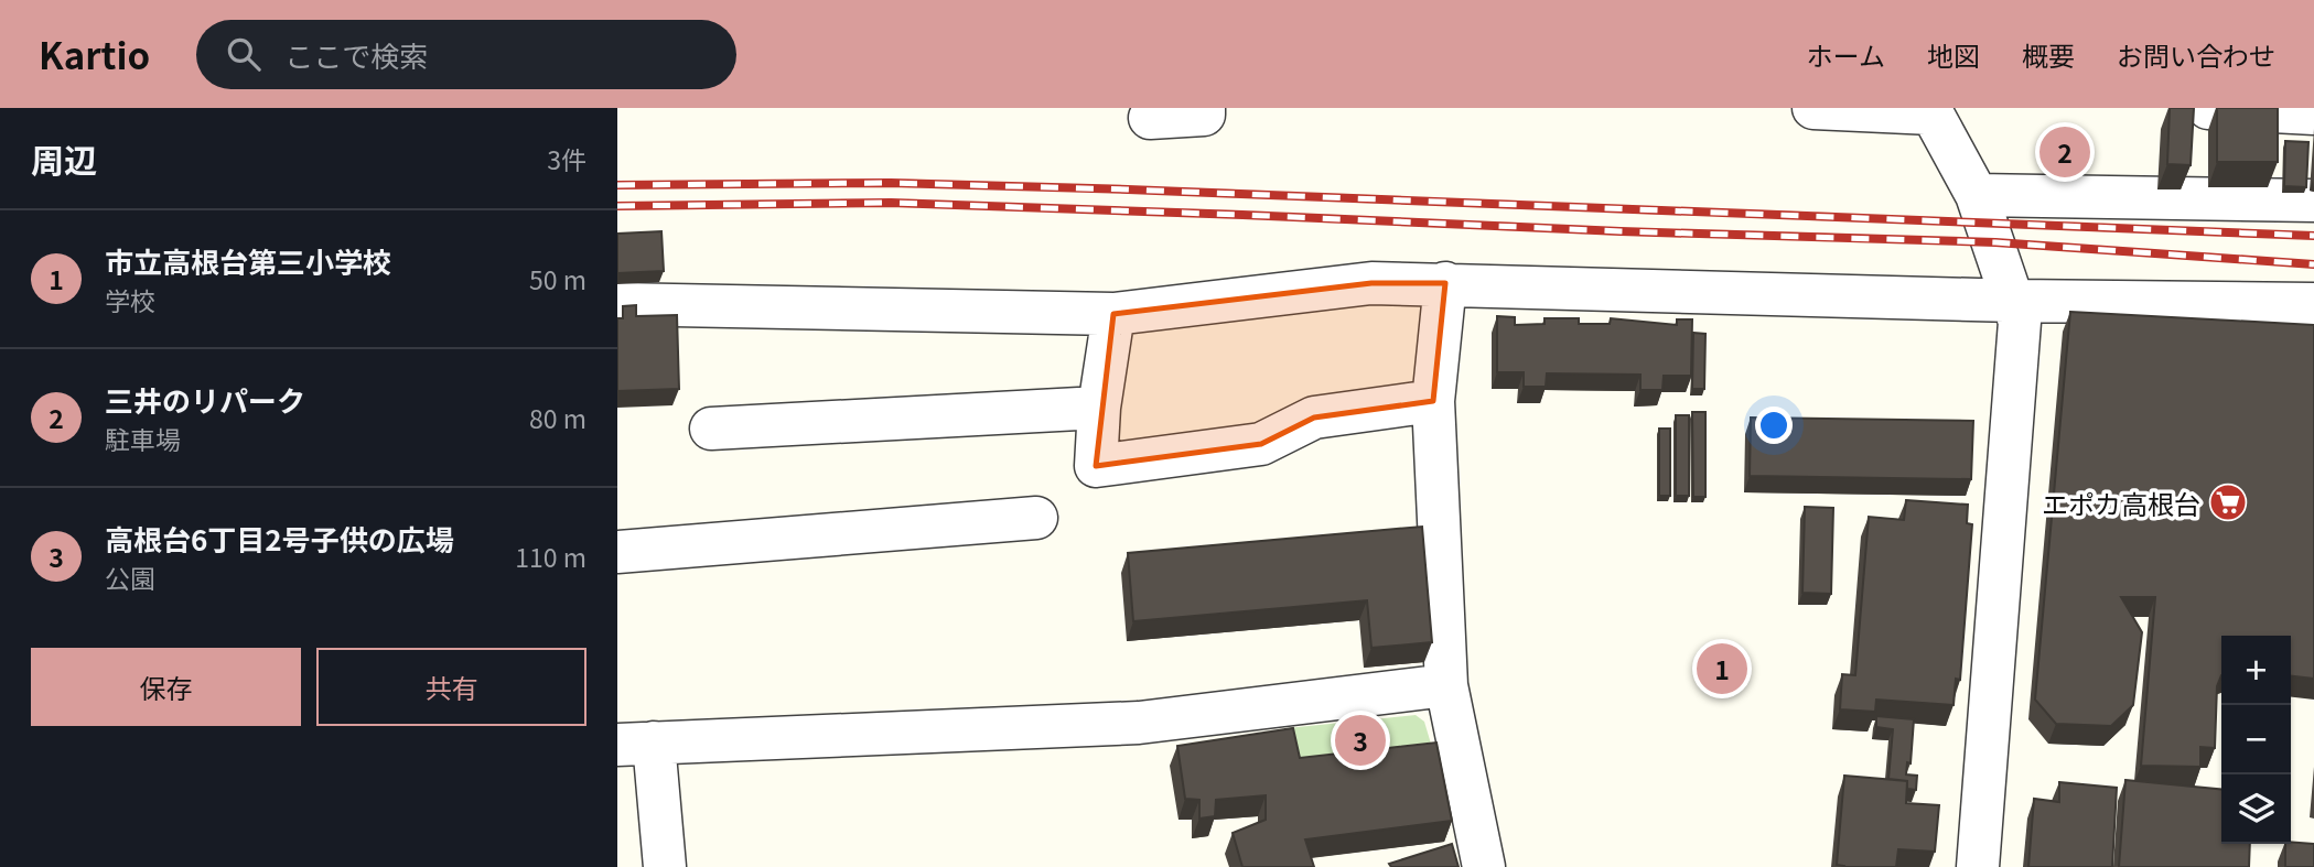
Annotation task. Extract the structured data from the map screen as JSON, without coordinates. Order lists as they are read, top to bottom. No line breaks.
{"places":{"supermarket":["エポカ高根台"]},"page":{"header":"Kartio","search":"ここで検索","nav":["ホーム","地図","概要","お問い合わせ"],"heading":["周辺","3件"],"pins":["2","1","3"],"list":[{"mark":"1","name":"市立高根台第三小学校","note":"学校","value":"50 m"},{"mark":"2","name":"三井のリパーク","note":"駐車場","value":"80 m"},{"mark":"3","name":"高根台6丁目2号子供の広場","note":"公園","value":"110 m"}],"buttons":["保存","共有"],"map_buttons":["+","−"]}}
